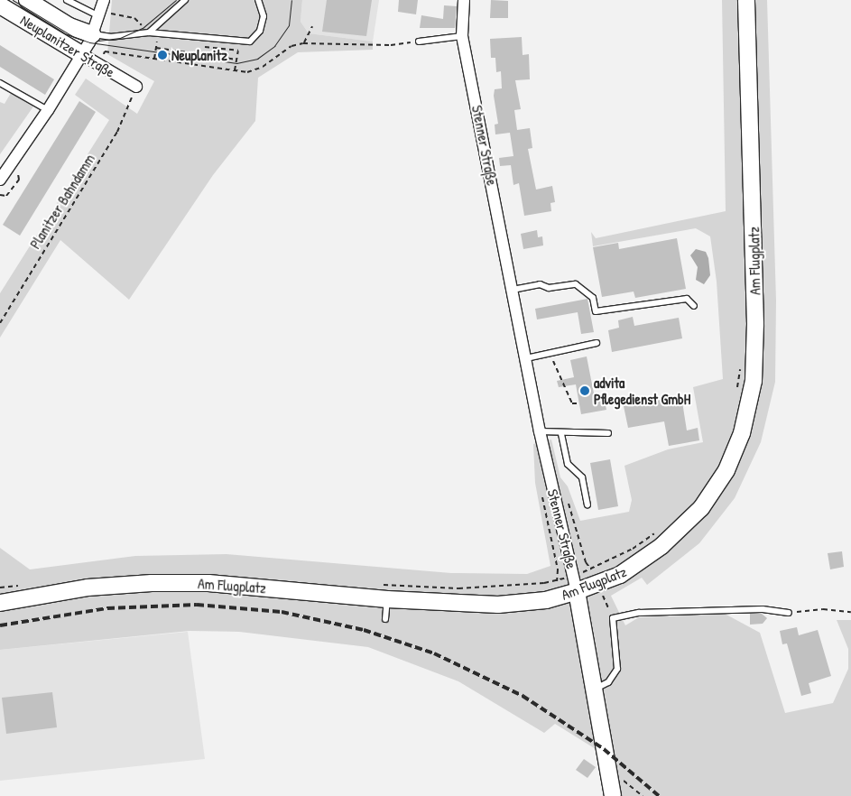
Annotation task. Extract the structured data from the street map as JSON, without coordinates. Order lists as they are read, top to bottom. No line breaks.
{"streets":{"main road":["Neuplanitzer Straße","Stenner Straße","Am Flugplatz"],"path":["Planitzer Bahndamm"]},"crossings":[["Neuplanitzer Straße","Planitzer Bahndamm"],["Stenner Straße","Am Flugplatz"]],"places":["Neuplanitz","advita Pflegedienst GmbH"]}
